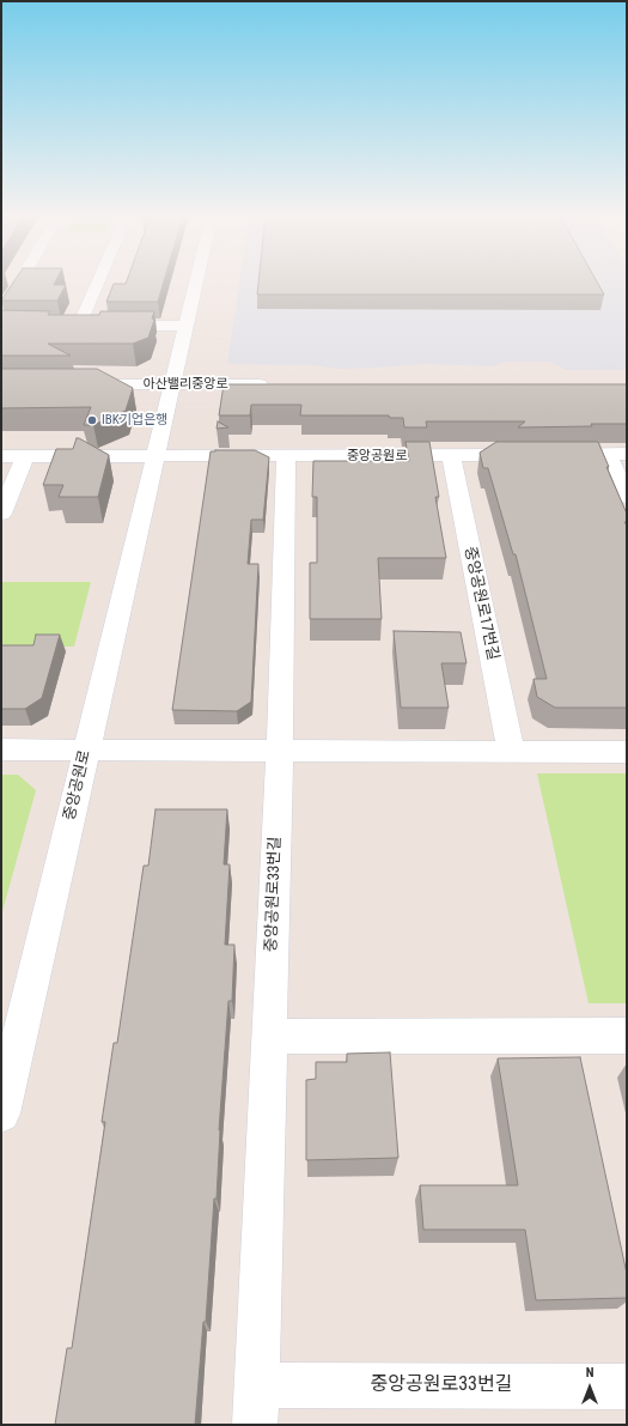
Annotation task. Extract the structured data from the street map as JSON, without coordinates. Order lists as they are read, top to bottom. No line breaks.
{"streets":{"street":["아산밸리중앙로","중앙공원로","중앙공원로17번길","중앙공원로33번길"]},"crossings":[["아산밸리중앙로","중앙공원로"],["중앙공원로","중앙공원로17번길"]],"places":["IBK기업은행"],"north":"top"}
